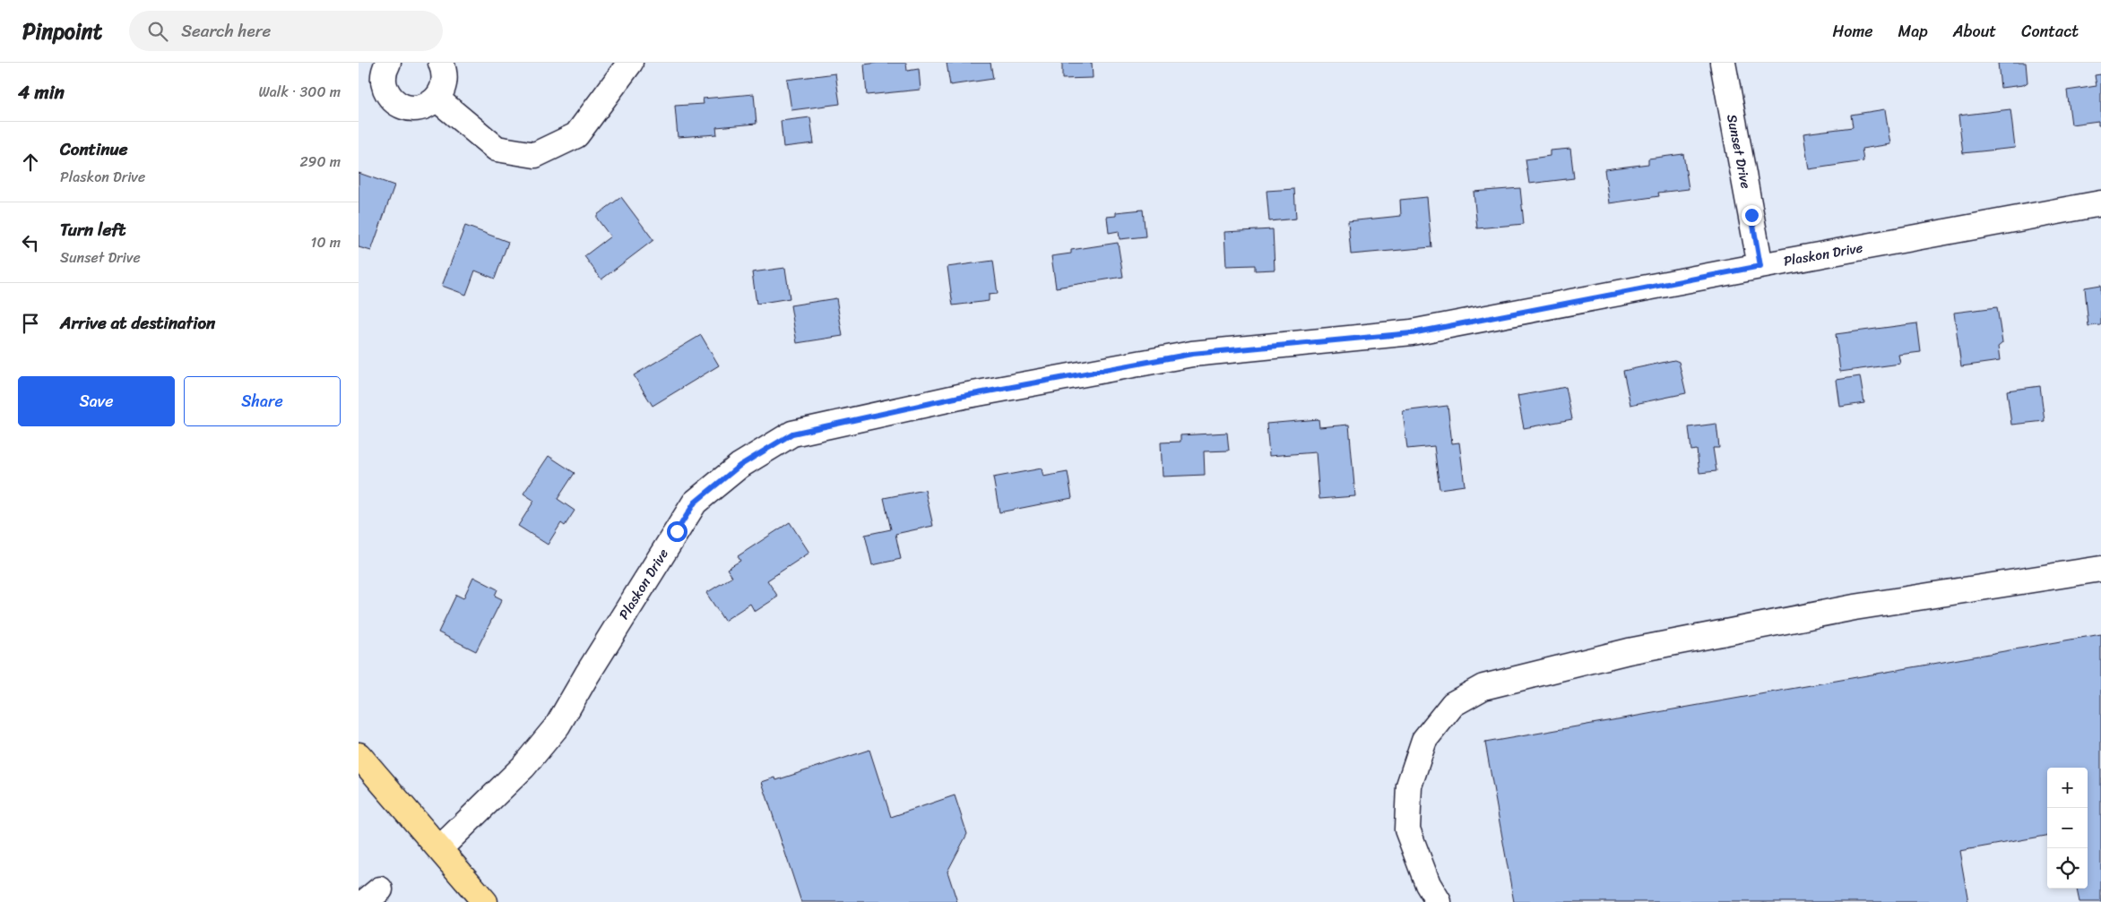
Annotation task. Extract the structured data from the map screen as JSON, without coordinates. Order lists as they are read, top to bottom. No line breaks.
{"streets":{"street":["Sunset Drive","Plaskon Drive"]},"crossings":[["Sunset Drive","Plaskon Drive"]],"page":{"header":"Pinpoint","search":"Search here","nav":["Home","Map","About","Contact"],"heading":["4 min","Walk · 300 m"],"list":[["Continue","Plaskon Drive","290 m"],["Turn left","Sunset Drive","10 m"],"Arrive at destination"],"buttons":["Save","Share"],"map_buttons":["+","−"]}}
